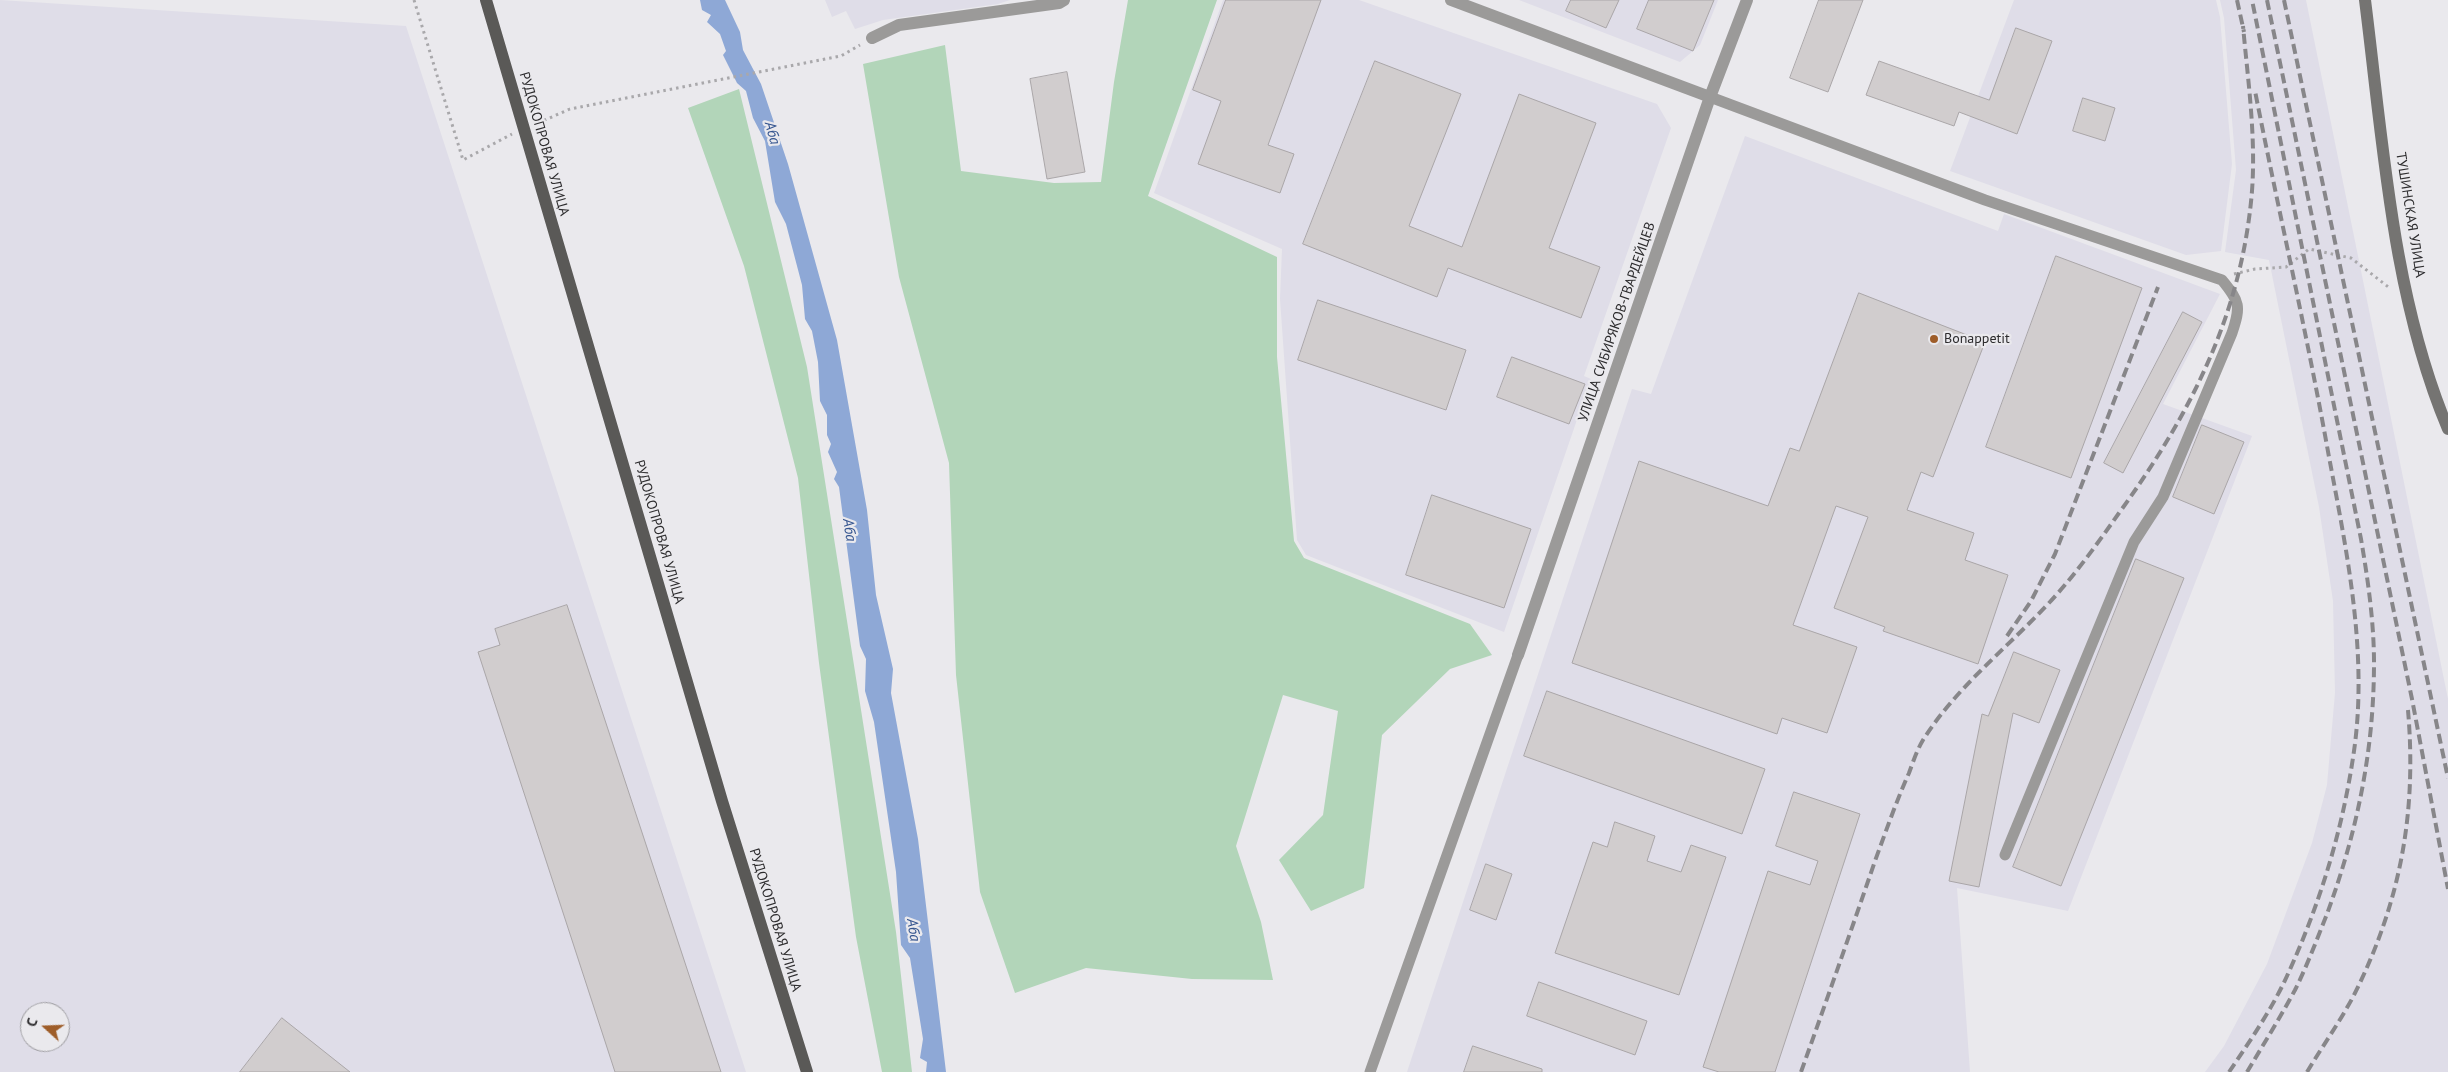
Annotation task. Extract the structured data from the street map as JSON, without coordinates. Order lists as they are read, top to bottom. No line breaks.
{"streets":{"main road":["РУДОКОПРОВАЯ УЛИЦА","ТУШИНСКАЯ УЛИЦА"],"street":["УЛИЦА СИБИРЯКОВ-ГВАРДЕЙЦЕВ"]},"water":["Аба"],"places":["Bonappetit"],"north":"left"}
